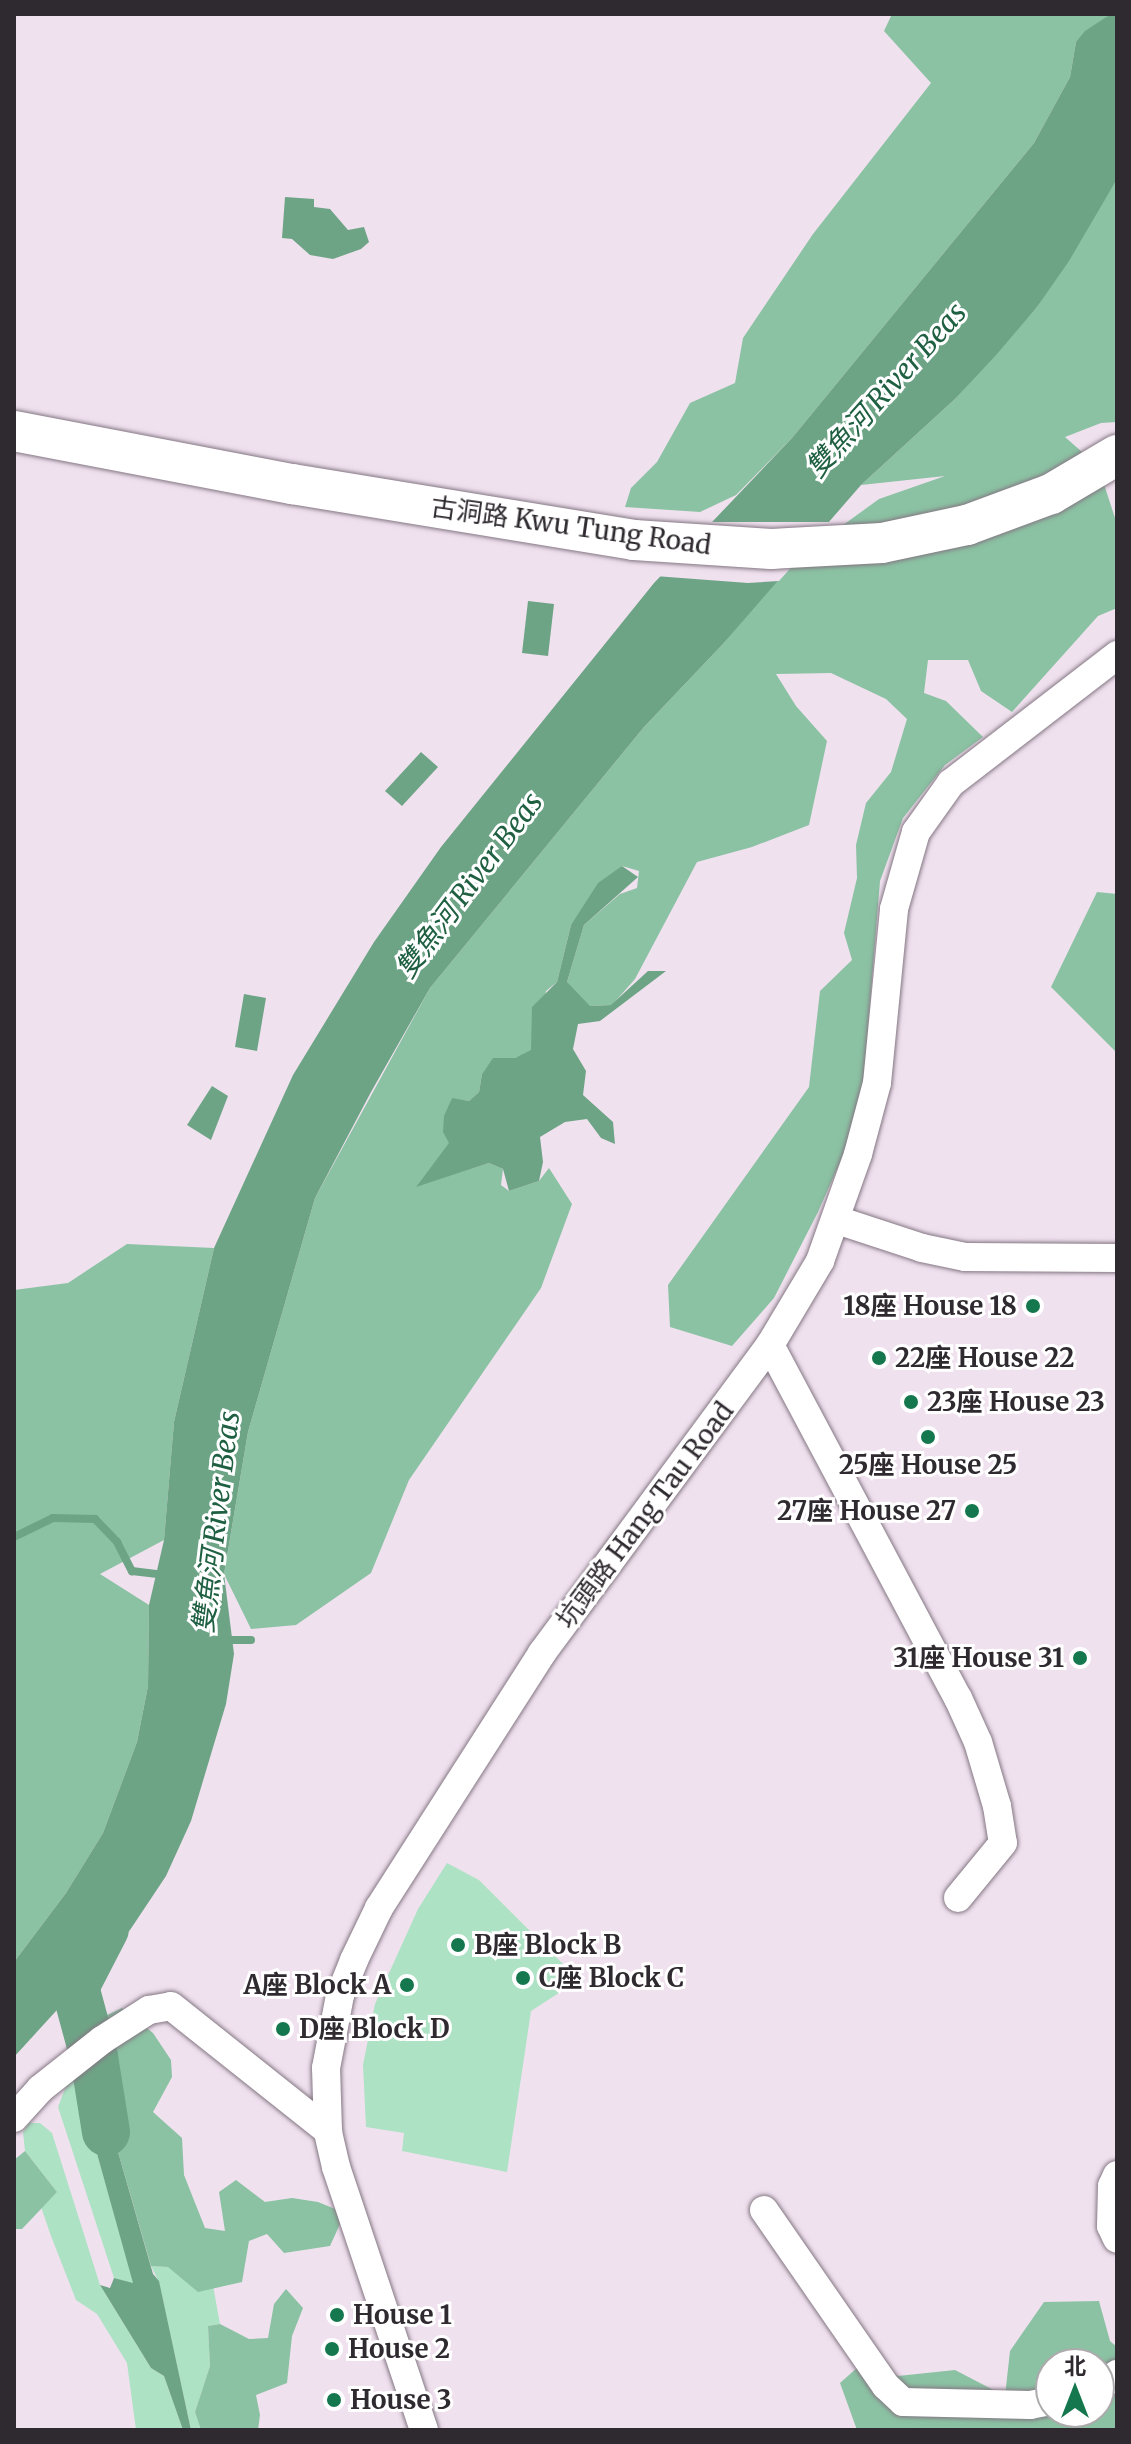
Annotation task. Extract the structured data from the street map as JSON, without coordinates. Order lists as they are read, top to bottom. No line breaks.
{"streets":{"street":["古洞路 Kwu Tung Road","坑頭路 Hang Tau Road"]},"water":["雙魚河 River Beas"],"places":["18座 House 18","22座 House 22","23座 House 23","25座 House 25","27座 House 27","31座 House 31","B座 Block B","C座 Block C","A座 Block A","D座 Block D","House 1","House 2","House 3"],"north":"top"}
